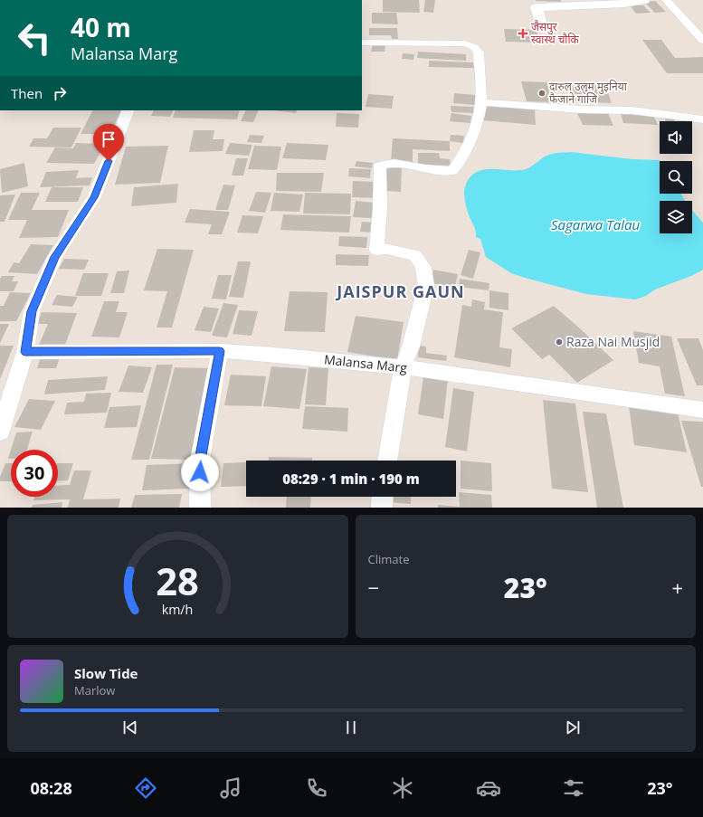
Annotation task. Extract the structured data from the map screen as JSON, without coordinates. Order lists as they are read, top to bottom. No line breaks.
{"streets":{"street":["Malansa Marg"]},"districts":["JAISPUR GAUN"],"water":["Sagarwa Talau"],"places":{"health":["जैसपुर स्वास्थ चौकि"],"other":["दारुल उलुम मुइनिया फैजाने गाजि","Raza Nai Musjid"]},"page":{"turn":["40 m","Malansa Marg"],"then":"Then","limit":"30","trip":"08:29 · 1 min · 190 m","tile":"Climate","heat":["−","23°","+"],"song":["Slow Tide","Marlow"],"tabs":["08:28","23°"],"gauge":["28","km/h"]}}
